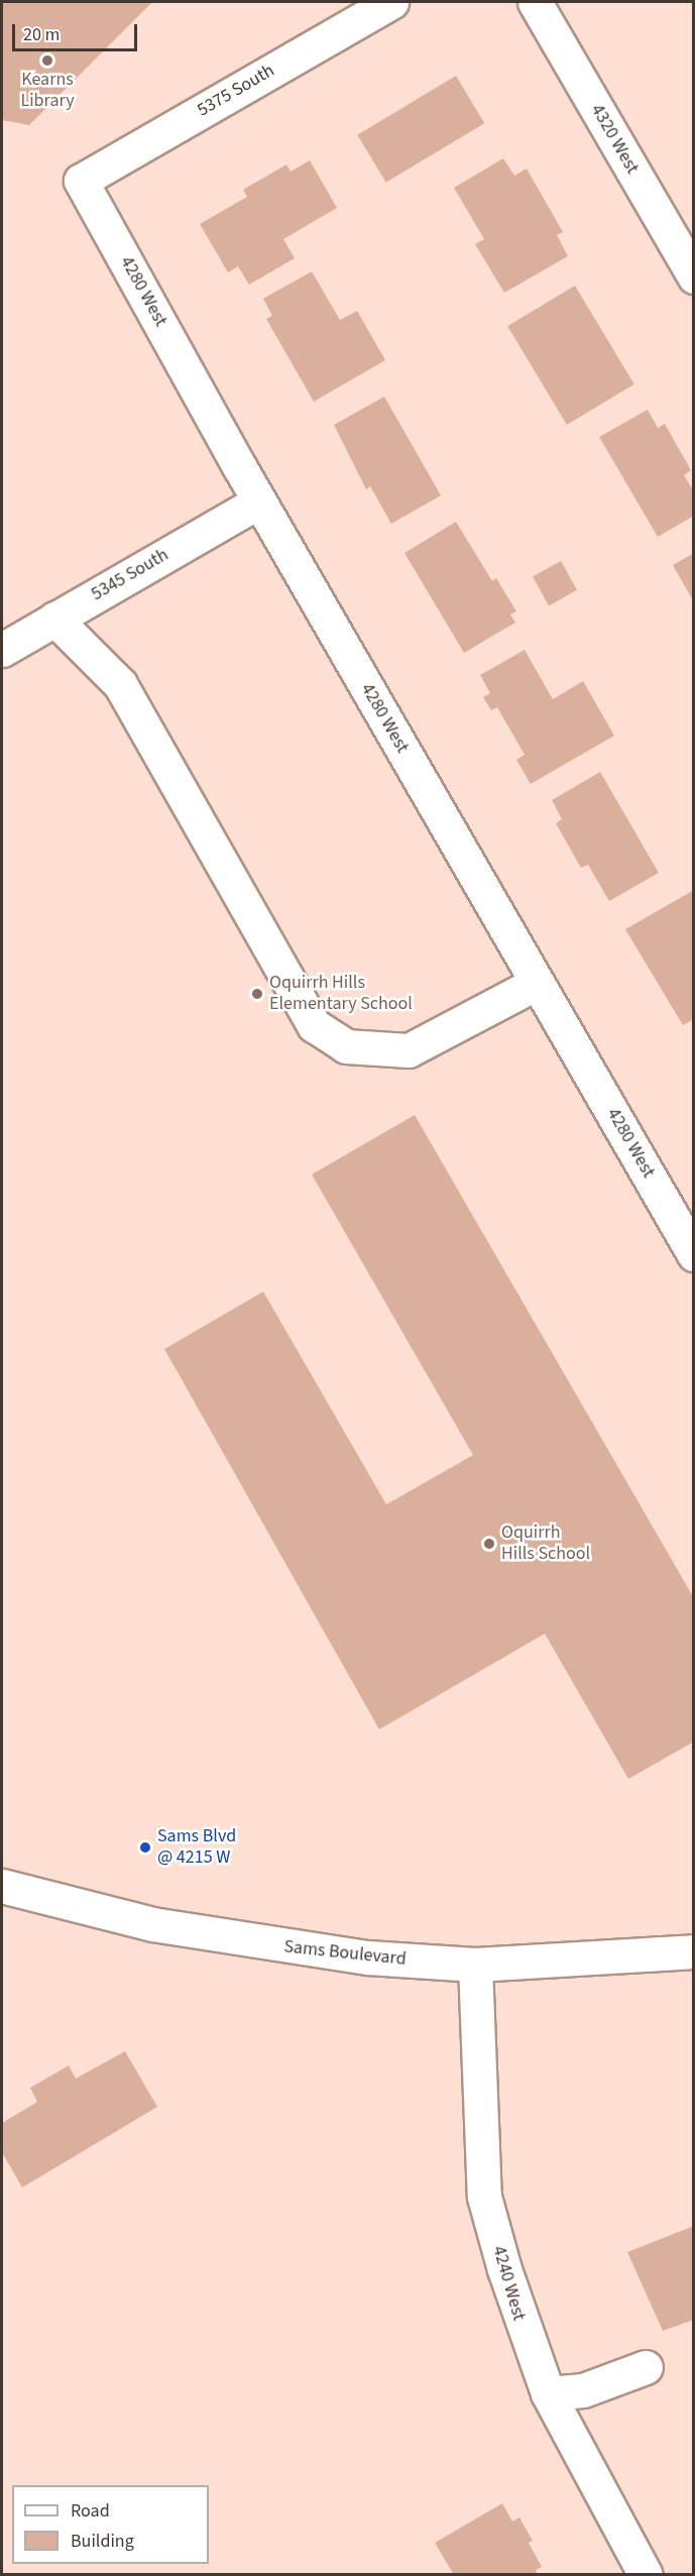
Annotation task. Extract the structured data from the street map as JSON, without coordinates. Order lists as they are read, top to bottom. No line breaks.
{"streets":{"street":["5375 South","4320 West","4280 West","5345 South","Sams Boulevard","4240 West"]},"crossings":[["5375 South","4280 West"],["4280 West","5345 South"],["Sams Boulevard","4240 West"]],"places":["Kearns Library","Oquirrh Hills Elementary School","Oquirrh Hills School","Sams Blvd @ 4215 W"],"legend":["Road","Building"],"scale_bar":"20 m"}
